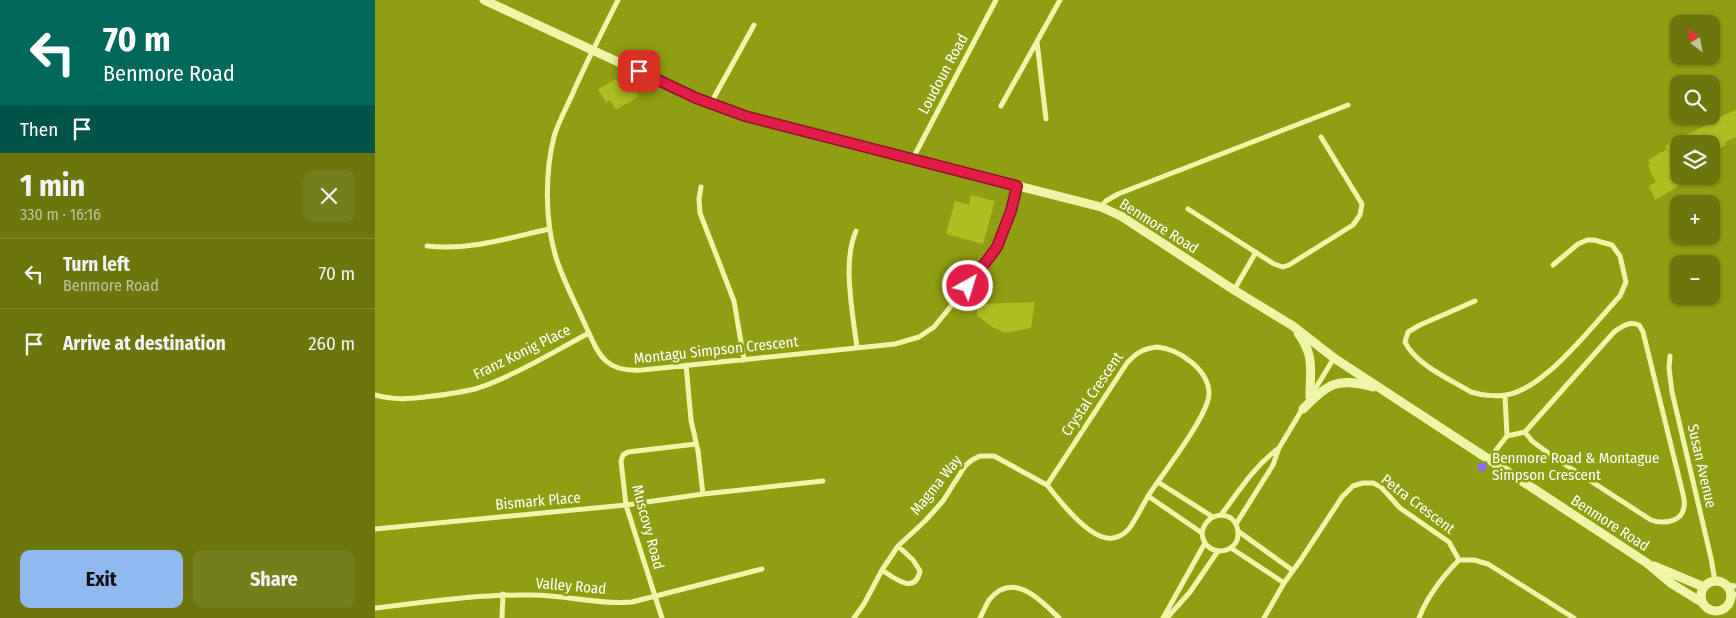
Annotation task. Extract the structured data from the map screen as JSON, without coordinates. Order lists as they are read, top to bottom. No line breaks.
{"streets":{"street":["Loudoun Road","Benmore Road","Montagu Simpson Crescent","Franz Konig Place","Crystal Crescent","Susan Avenue","Magma Way","Bismark Place","Petra Crescent","Muscovy Road","Valley Road"]},"crossings":[["Loudoun Road","Benmore Road"],["Benmore Road","Montagu Simpson Crescent"],["Benmore Road","Susan Avenue"],["Montagu Simpson Crescent","Franz Konig Place"],["Crystal Crescent","Magma Way"],["Bismark Place","Muscovy Road"],["Muscovy Road","Valley Road"]],"places":{"transit":["Benmore Road & Montague Simpson Crescent"]},"north":"top left","page":{"turn":["70 m","Benmore Road"],"map_buttons":["+","−"],"then":"Then","heading":["1 min","330 m · 16:16"],"list":[{"name":"Turn left","note":"Benmore Road","value":"70 m"},{"name":"Arrive at destination","value":"260 m"}],"buttons":["Exit","Share"]}}
